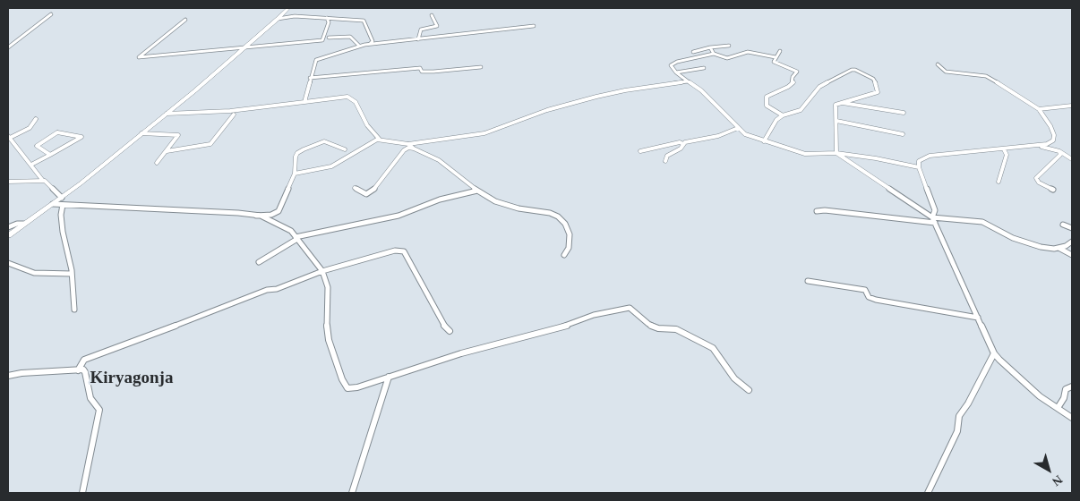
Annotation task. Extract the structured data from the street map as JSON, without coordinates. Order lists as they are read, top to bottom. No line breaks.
{"districts":["Kiryagonja"],"north":"bottom right"}
